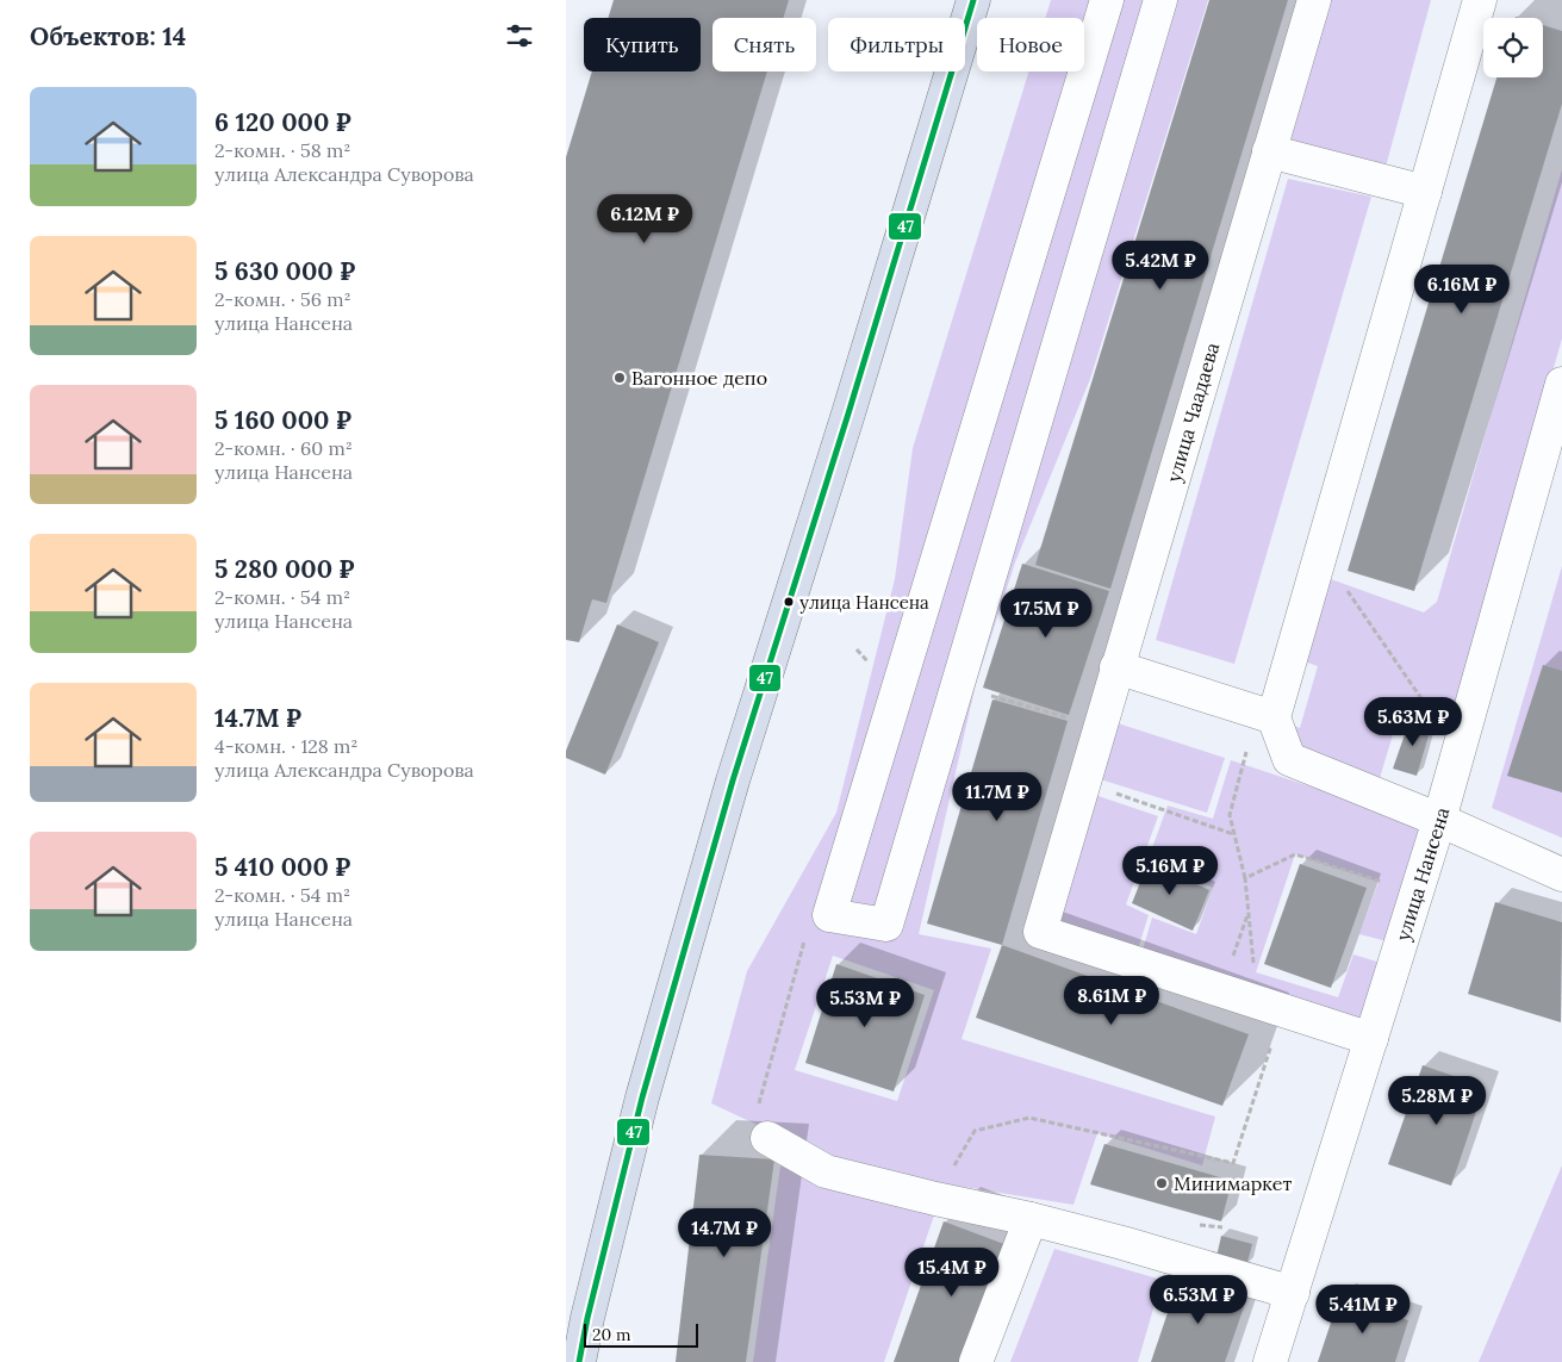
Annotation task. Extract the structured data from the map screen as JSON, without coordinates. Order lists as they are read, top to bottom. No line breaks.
{"streets":{"street":["улица Чаадаева","улица Нансена"]},"places":["Вагонное депо","улица Нансена","Минимаркет"],"lines":["transit line 47"],"scale_bar":"20 m","page":{"heading":"Объектов: 14","chip":["Купить","Снять","Фильтры","Новое"],"list":[{"name":"6 120 000 ₽","note":"2-комн. · 58 m² · улица Александра Суворова"},{"name":"5 630 000 ₽","note":"2-комн. · 56 m² · улица Нансена"},{"name":"5 160 000 ₽","note":"2-комн. · 60 m² · улица Нансена"},{"name":"5 280 000 ₽","note":"2-комн. · 54 m² · улица Нансена"},{"name":"14.7M ₽","note":"4-комн. · 128 m² · улица Александра Суворова"},{"name":"5 410 000 ₽","note":"2-комн. · 54 m² · улица Нансена"}],"price":["6.12M ₽","5.42M ₽","6.16M ₽","17.5M ₽","5.63M ₽","11.7M ₽","5.16M ₽","8.61M ₽","5.53M ₽","5.28M ₽","14.7M ₽","15.4M ₽","6.53M ₽","5.41M ₽"],"scale":"20 m"}}
